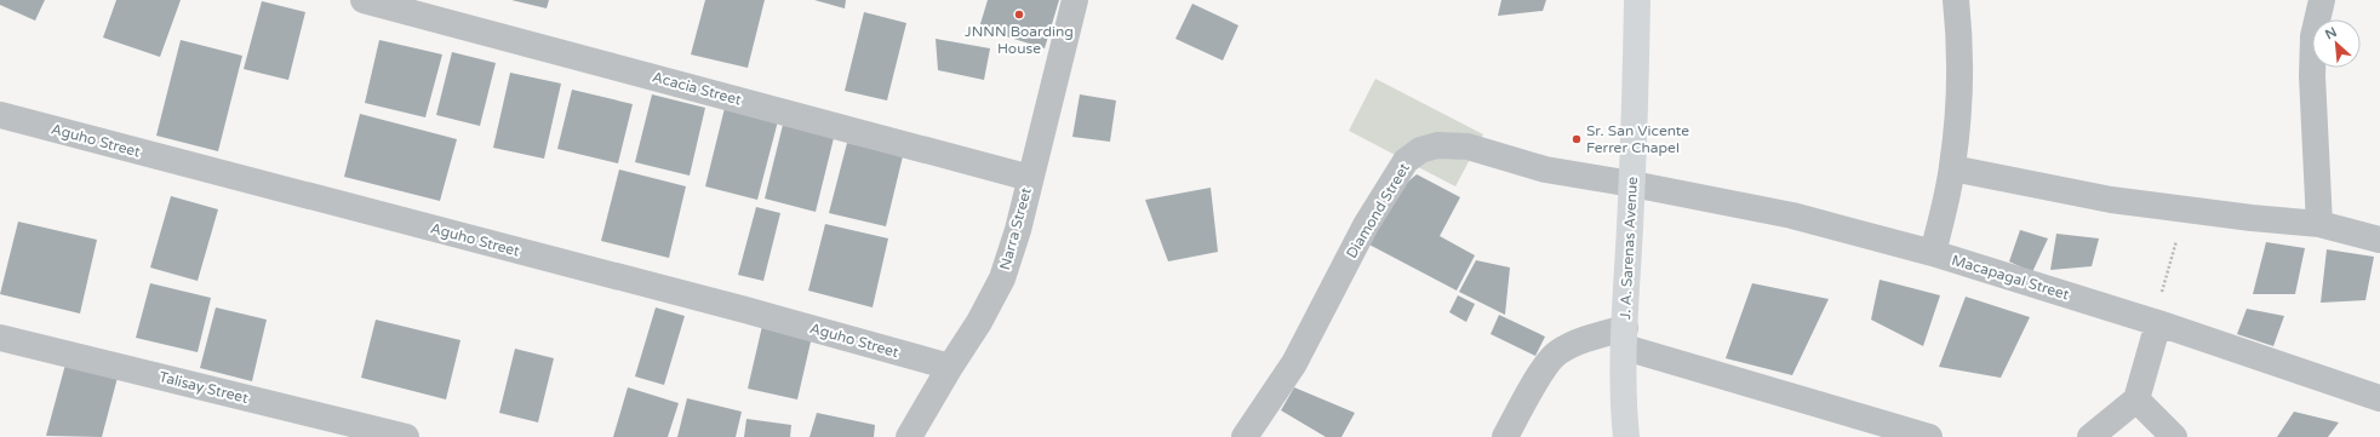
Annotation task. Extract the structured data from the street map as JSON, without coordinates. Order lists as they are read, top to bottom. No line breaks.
{"streets":{"main road":["J. A. Sarenas Avenue"],"street":["Acacia Street","Aguho Street","Diamond Street","Narra Street","Macapagal Street","Talisay Street"]},"crossings":[["Acacia Street","Narra Street"],["Aguho Street","Narra Street"],["Diamond Street","J. A. Sarenas Avenue"],["Diamond Street","Macapagal Street"],["J. A. Sarenas Avenue","Macapagal Street"]],"places":["JNNN Boarding House","Sr. San Vicente Ferrer Chapel"],"north":"top left"}
